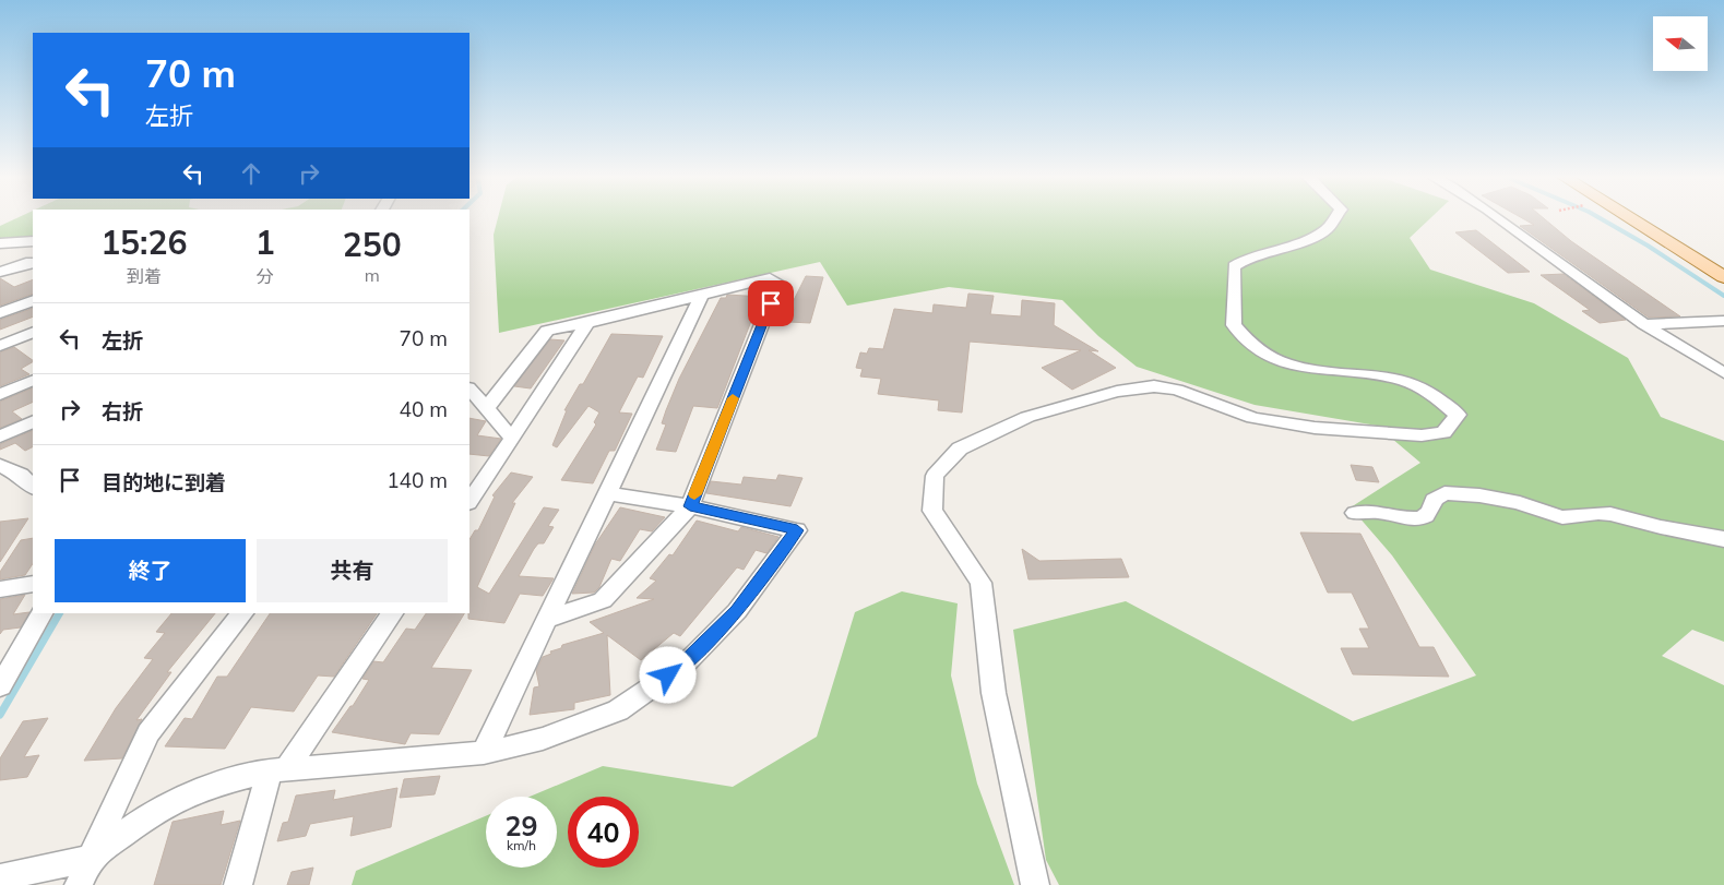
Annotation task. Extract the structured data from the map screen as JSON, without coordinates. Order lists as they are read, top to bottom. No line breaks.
{"north":"left","page":{"turn":["70 m","左折"],"eta":["15:26","到着","1","分","250","m"],"list":[{"name":"左折","value":"70 m"},{"name":"右折","value":"40 m"},{"name":"目的地に到着","value":"140 m"}],"buttons":["終了","共有"],"speed":"29 km/h","limit":"40"}}
